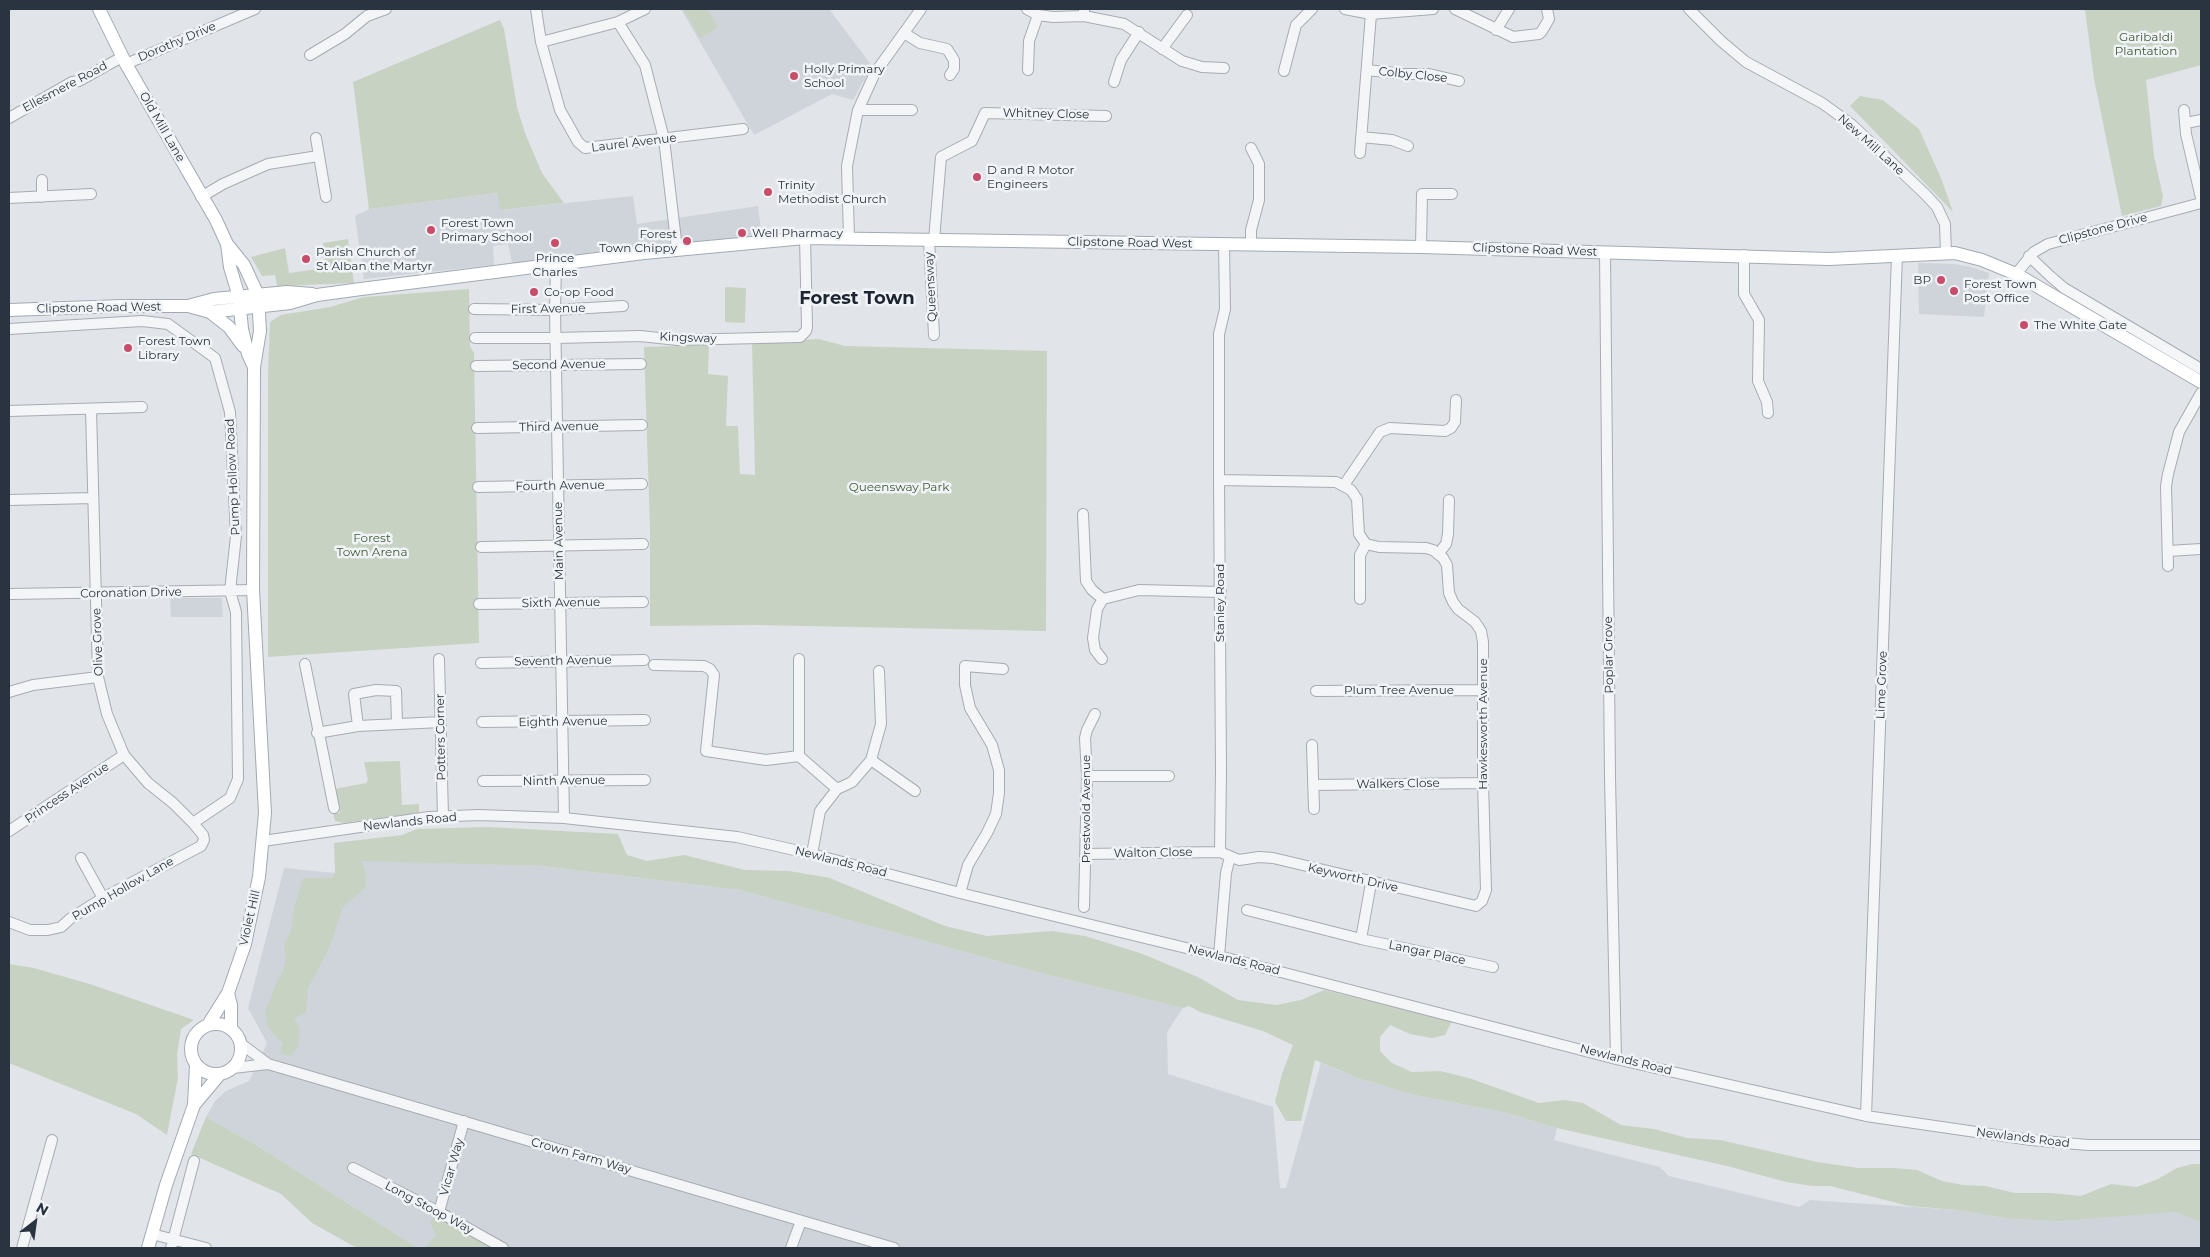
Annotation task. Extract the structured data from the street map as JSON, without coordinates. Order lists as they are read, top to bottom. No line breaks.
{"streets":{"main road":["Old Mill Lane","Clipstone Road West","Pump Hollow Road","Violet Hill"],"street":["Dorothy Drive","Colby Close","Ellesmere Road","Whitney Close","Laurel Avenue","New Mill Lane","Clipstone Drive","Queensway","First Avenue","Kingsway","Second Avenue","Third Avenue","Fourth Avenue","Main Avenue","Coronation Drive","Sixth Avenue","Stanley Road","Olive Grove","Poplar Grove","Seventh Avenue","Lime Grove","Plum Tree Avenue","Eighth Avenue","Hawkesworth Avenue","Potters Corner","Ninth Avenue","Walkers Close","Princess Avenue","Prestwold Avenue","Newlands Road","Walton Close","Keyworth Drive","Pump Hollow Lane","Langar Place","Crown Farm Way","Vicar Way","Long Stoop Way"]},"crossings":[["Dorothy Drive","Ellesmere Road"],["Dorothy Drive","Old Mill Lane"],["Ellesmere Road","Old Mill Lane"],["Whitney Close","Clipstone Road West"],["Whitney Close","Queensway"],["Old Mill Lane","Clipstone Road West"],["Old Mill Lane","Pump Hollow Road"],["New Mill Lane","Clipstone Road West"],["Clipstone Drive","Clipstone Road West"],["Clipstone Road West","Queensway"],["Clipstone Road West","Kingsway"],["Clipstone Road West","Pump Hollow Road"],["Clipstone Road West","Main Avenue"],["Clipstone Road West","Stanley Road"],["Clipstone Road West","Poplar Grove"],["Clipstone Road West","Lime Grove"],["First Avenue","Main Avenue"],["Kingsway","Main Avenue"],["Second Avenue","Main Avenue"],["Third Avenue","Main Avenue"],["Pump Hollow Road","Coronation Drive"],["Pump Hollow Road","Olive Grove"],["Pump Hollow Road","Newlands Road"],["Pump Hollow Road","Violet Hill"],["Fourth Avenue","Main Avenue"],["Main Avenue","Sixth Avenue"],["Main Avenue","Seventh Avenue"],["Main Avenue","Eighth Avenue"],["Main Avenue","Ninth Avenue"],["Main Avenue","Newlands Road"],["Coronation Drive","Olive Grove"],["Stanley Road","Walton Close"],["Olive Grove","Princess Avenue"],["Olive Grove","Pump Hollow Lane"],["Poplar Grove","Newlands Road"],["Lime Grove","Newlands Road"],["Plum Tree Avenue","Hawkesworth Avenue"],["Hawkesworth Avenue","Walkers Close"],["Hawkesworth Avenue","Keyworth Drive"],["Potters Corner","Newlands Road"],["Prestwold Avenue","Walton Close"],["Newlands Road","Violet Hill"],["Violet Hill","Crown Farm Way"],["Crown Farm Way","Vicar Way"],["Vicar Way","Long Stoop Way"]],"districts":["Forest Town"],"parks":["Garibaldi Plantation","Queensway Park","Forest Town Arena"],"places":["Holly Primary School","D and R Motor Engineers","Trinity Methodist Church","Forest Town Primary School","Well Pharmacy","Forest Town Chippy","Prince Charles","Parish Church of St Alban the Martyr","BP","Forest Town Post Office","Co-op Food","The White Gate","Forest Town Library"],"north":"top right"}
